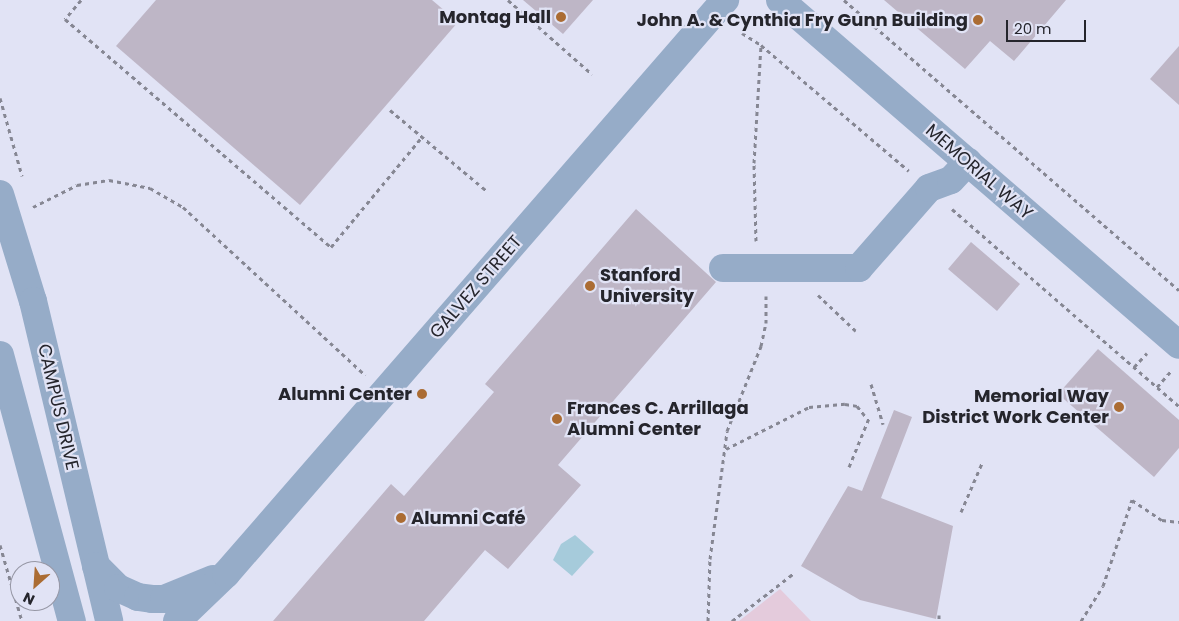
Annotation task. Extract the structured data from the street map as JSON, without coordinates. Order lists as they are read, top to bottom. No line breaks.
{"streets":{"street":["MEMORIAL WAY","GALVEZ STREET","CAMPUS DRIVE"]},"places":["Montag Hall","John A. & Cynthia Fry Gunn Building","Stanford University","Alumni Center","Memorial Way District Work Center","Frances C. Arrillaga Alumni Center","Alumni Café"],"scale_bar":"20 m","north":"bottom left"}
